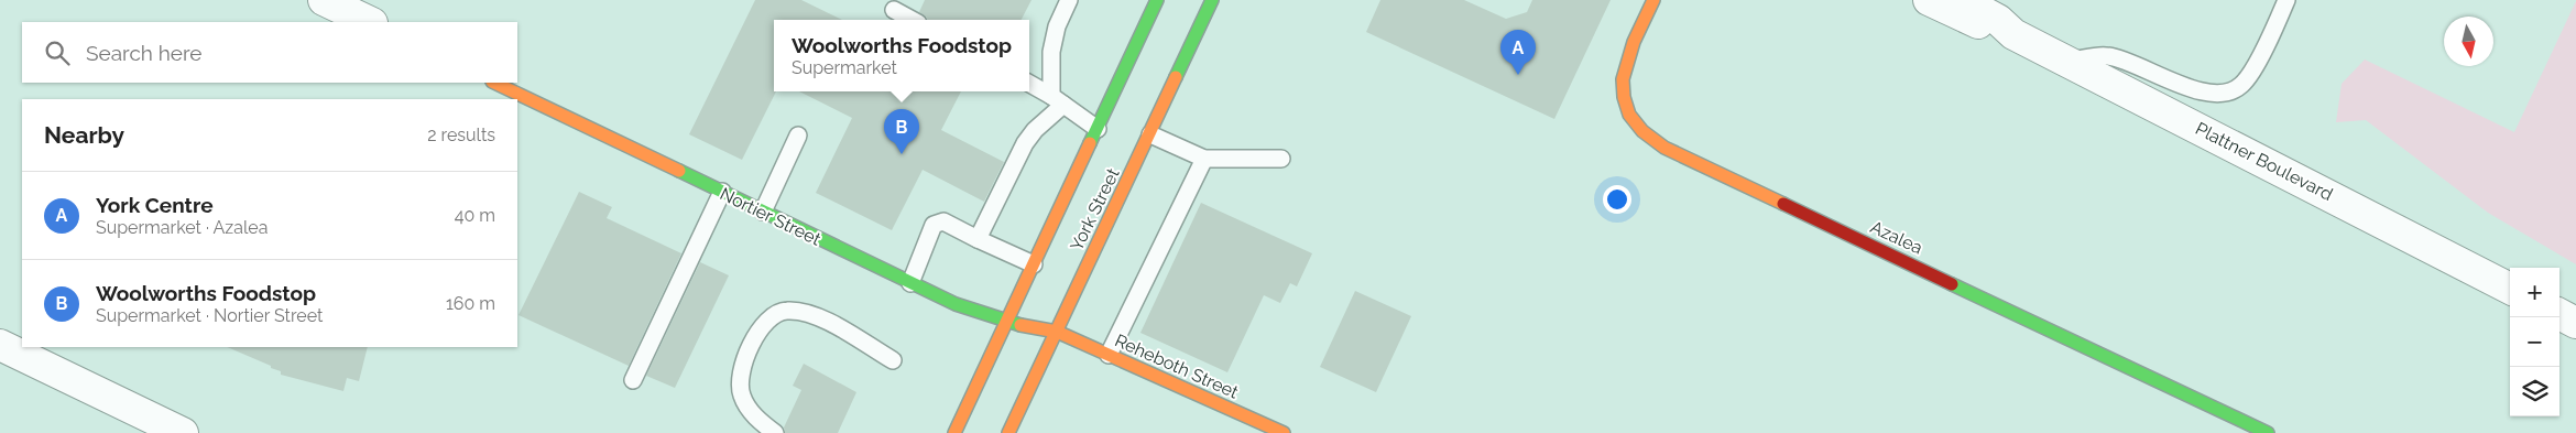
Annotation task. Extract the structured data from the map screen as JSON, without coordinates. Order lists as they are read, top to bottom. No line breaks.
{"streets":{"street":["Plattner Boulevard","York Street","Nortier Street","Azalea","Reheboth Street"]},"crossings":[["York Street","Nortier Street"],["York Street","Reheboth Street"],["Nortier Street","Reheboth Street"]],"north":"bottom","page":{"popup":["Woolworths Foodstop","Supermarket"],"search":"Search here","pins":["A","B"],"heading":["Nearby","2 results"],"list":[{"mark":"A","name":"York Centre","note":"Supermarket · Azalea","value":"40 m"},{"mark":"B","name":"Woolworths Foodstop","note":"Supermarket · Nortier Street","value":"160 m"}],"map_buttons":["+","−"]}}
